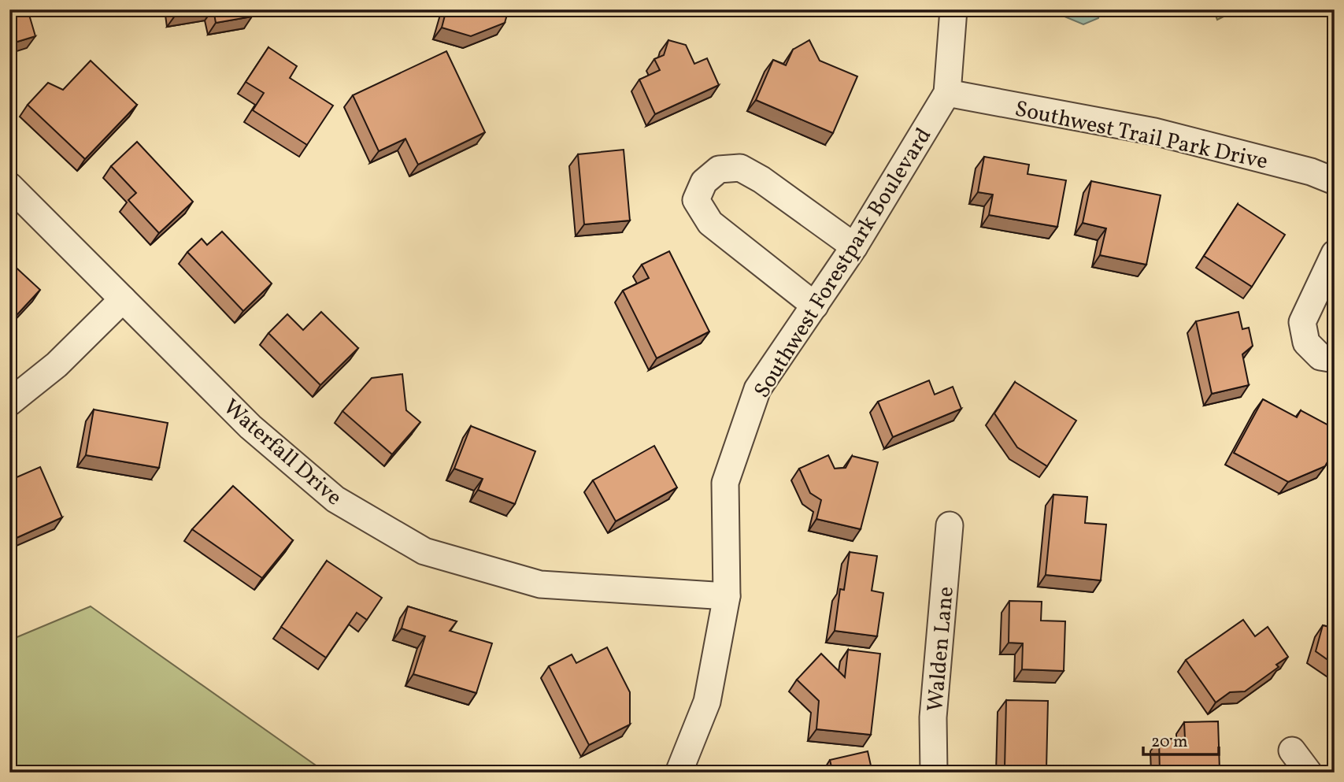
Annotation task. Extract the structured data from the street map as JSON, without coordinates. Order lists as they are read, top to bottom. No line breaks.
{"streets":{"street":["Southwest Trail Park Drive","Southwest Forestpark Boulevard","Waterfall Drive","Walden Lane"]},"crossings":[["Southwest Trail Park Drive","Southwest Forestpark Boulevard"],["Southwest Forestpark Boulevard","Waterfall Drive"]],"scale_bar":"20 m"}
